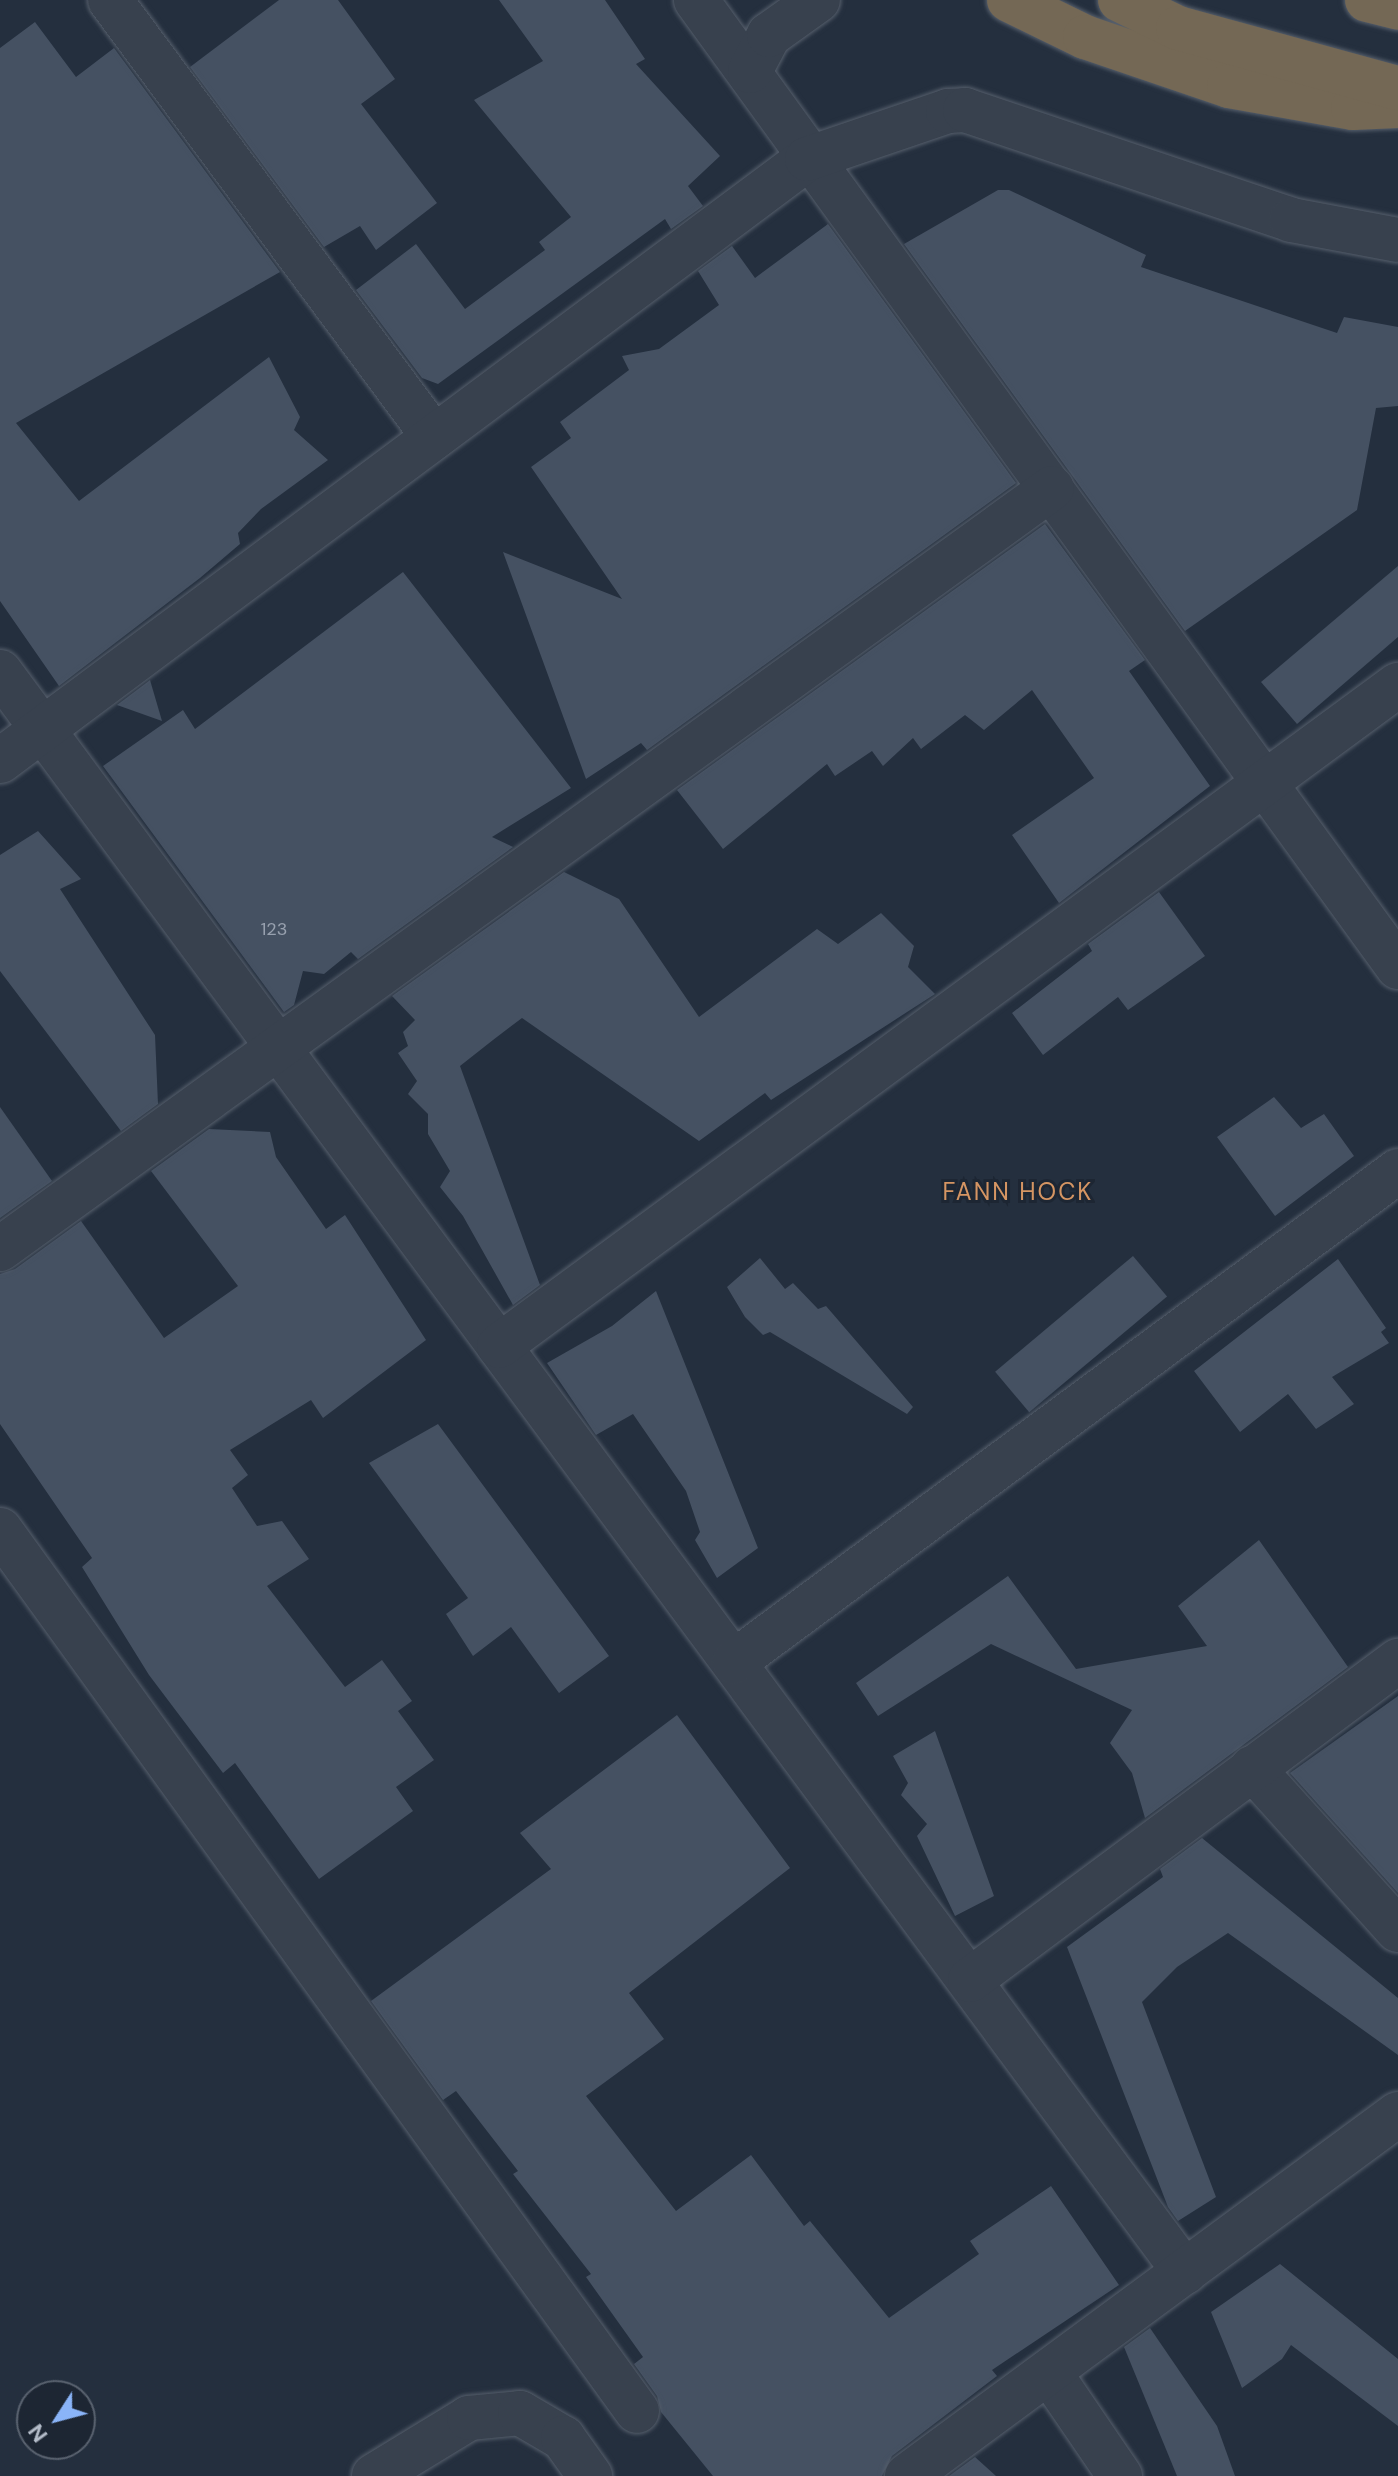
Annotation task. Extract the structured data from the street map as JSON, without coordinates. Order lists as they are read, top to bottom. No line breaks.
{"districts":["FANN HOCK"],"house_numbers":["123"],"north":"bottom left"}
